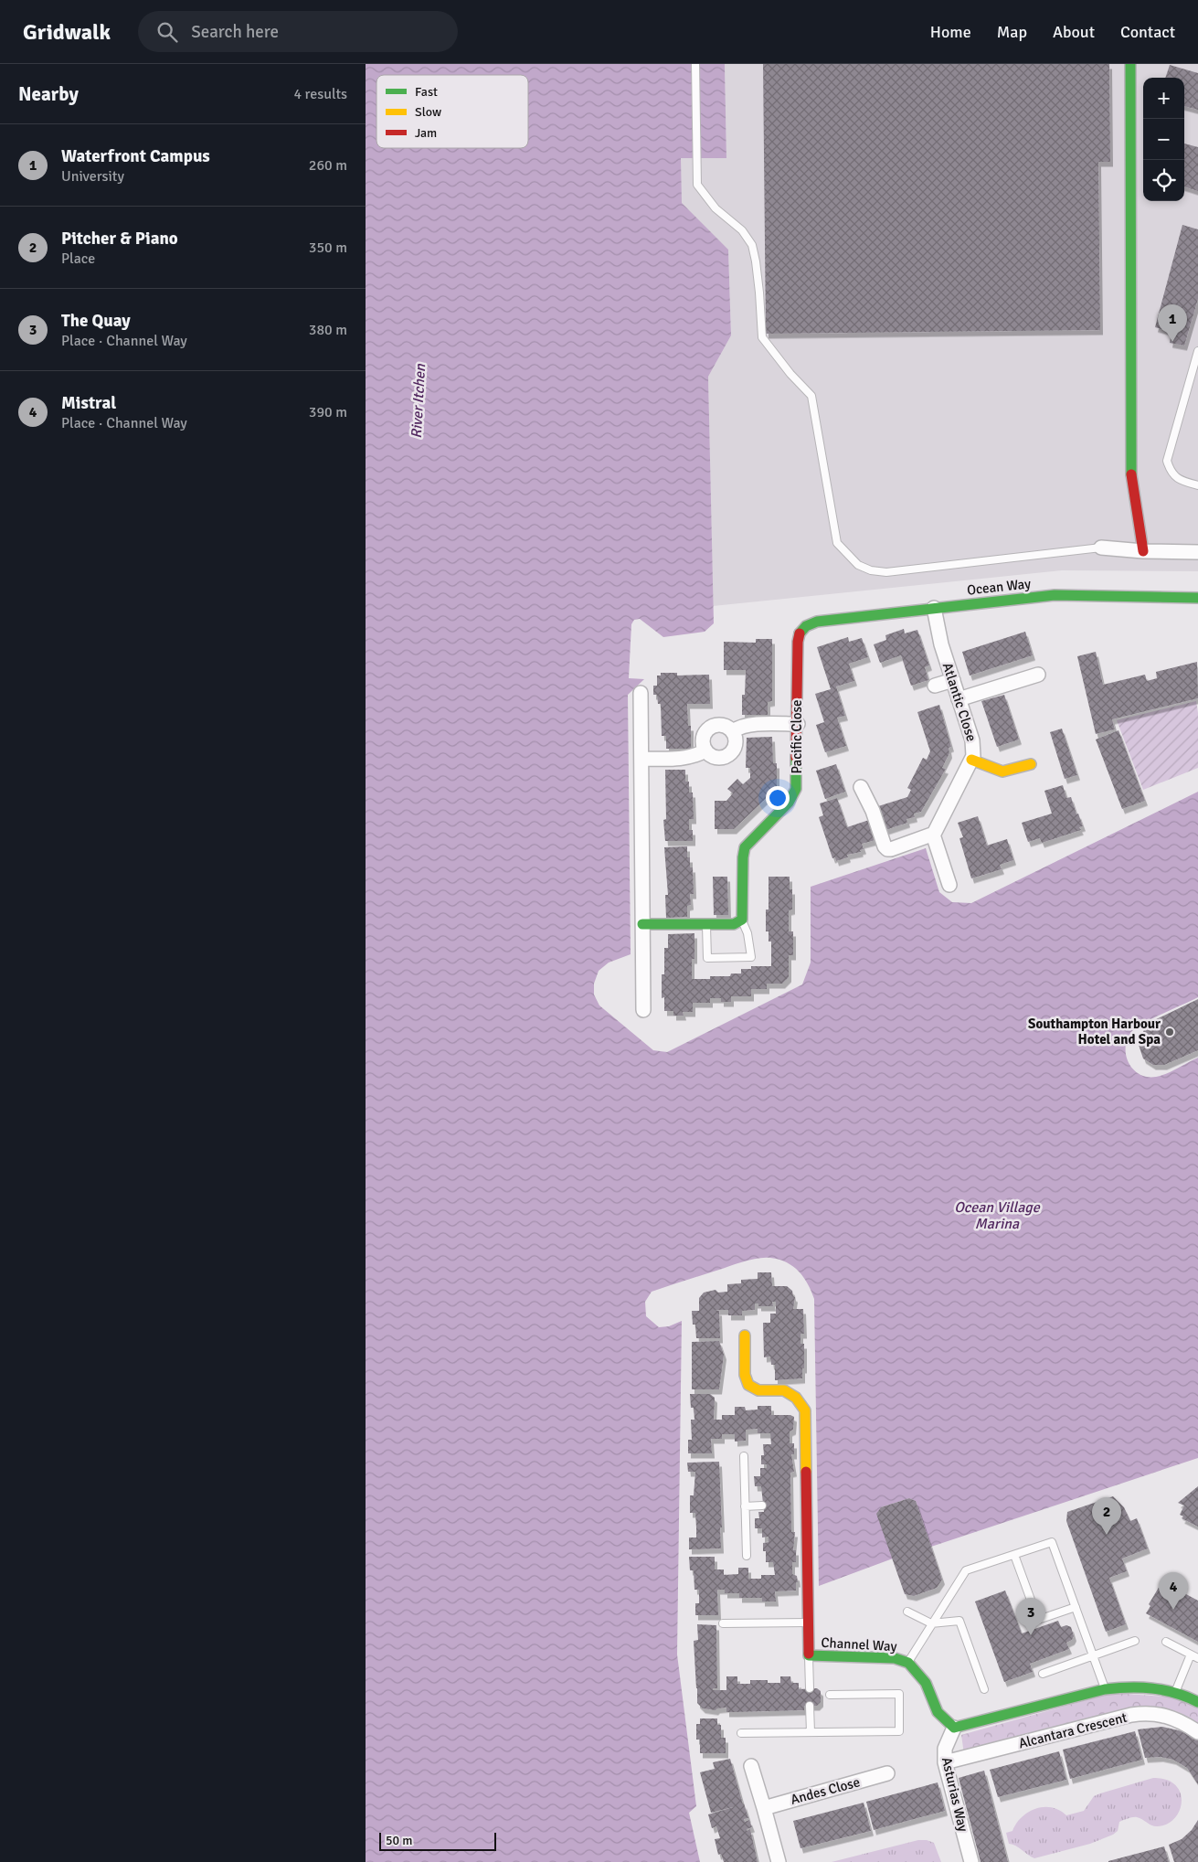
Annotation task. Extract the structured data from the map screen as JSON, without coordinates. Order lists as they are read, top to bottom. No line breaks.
{"streets":{"street":["Ocean Way","Atlantic Close","Pacific Close","Channel Way","Alcantara Crescent","Andes Close","Asturias Way"]},"crossings":[["Ocean Way","Atlantic Close"],["Ocean Way","Pacific Close"],["Channel Way","Asturias Way"],["Alcantara Crescent","Asturias Way"]],"water":["River Itchen","Ocean Village Marina"],"places":["Southampton Harbour Hotel and Spa"],"legend":["Fast","Slow","Jam"],"scale_bar":"50 m","page":{"header":"Gridwalk","search":"Search here","nav":["Home","Map","About","Contact"],"heading":["Nearby","4 results"],"map_buttons":["+","−"],"list":[{"mark":"1","name":"Waterfront Campus","note":"University","value":"260 m"},{"mark":"2","name":"Pitcher & Piano","note":"Place","value":"350 m"},{"mark":"3","name":"The Quay","note":"Place · Channel Way","value":"380 m"},{"mark":"4","name":"Mistral","note":"Place · Channel Way","value":"390 m"}],"pins":["1","2","4","3"],"scale":"50 m"}}
